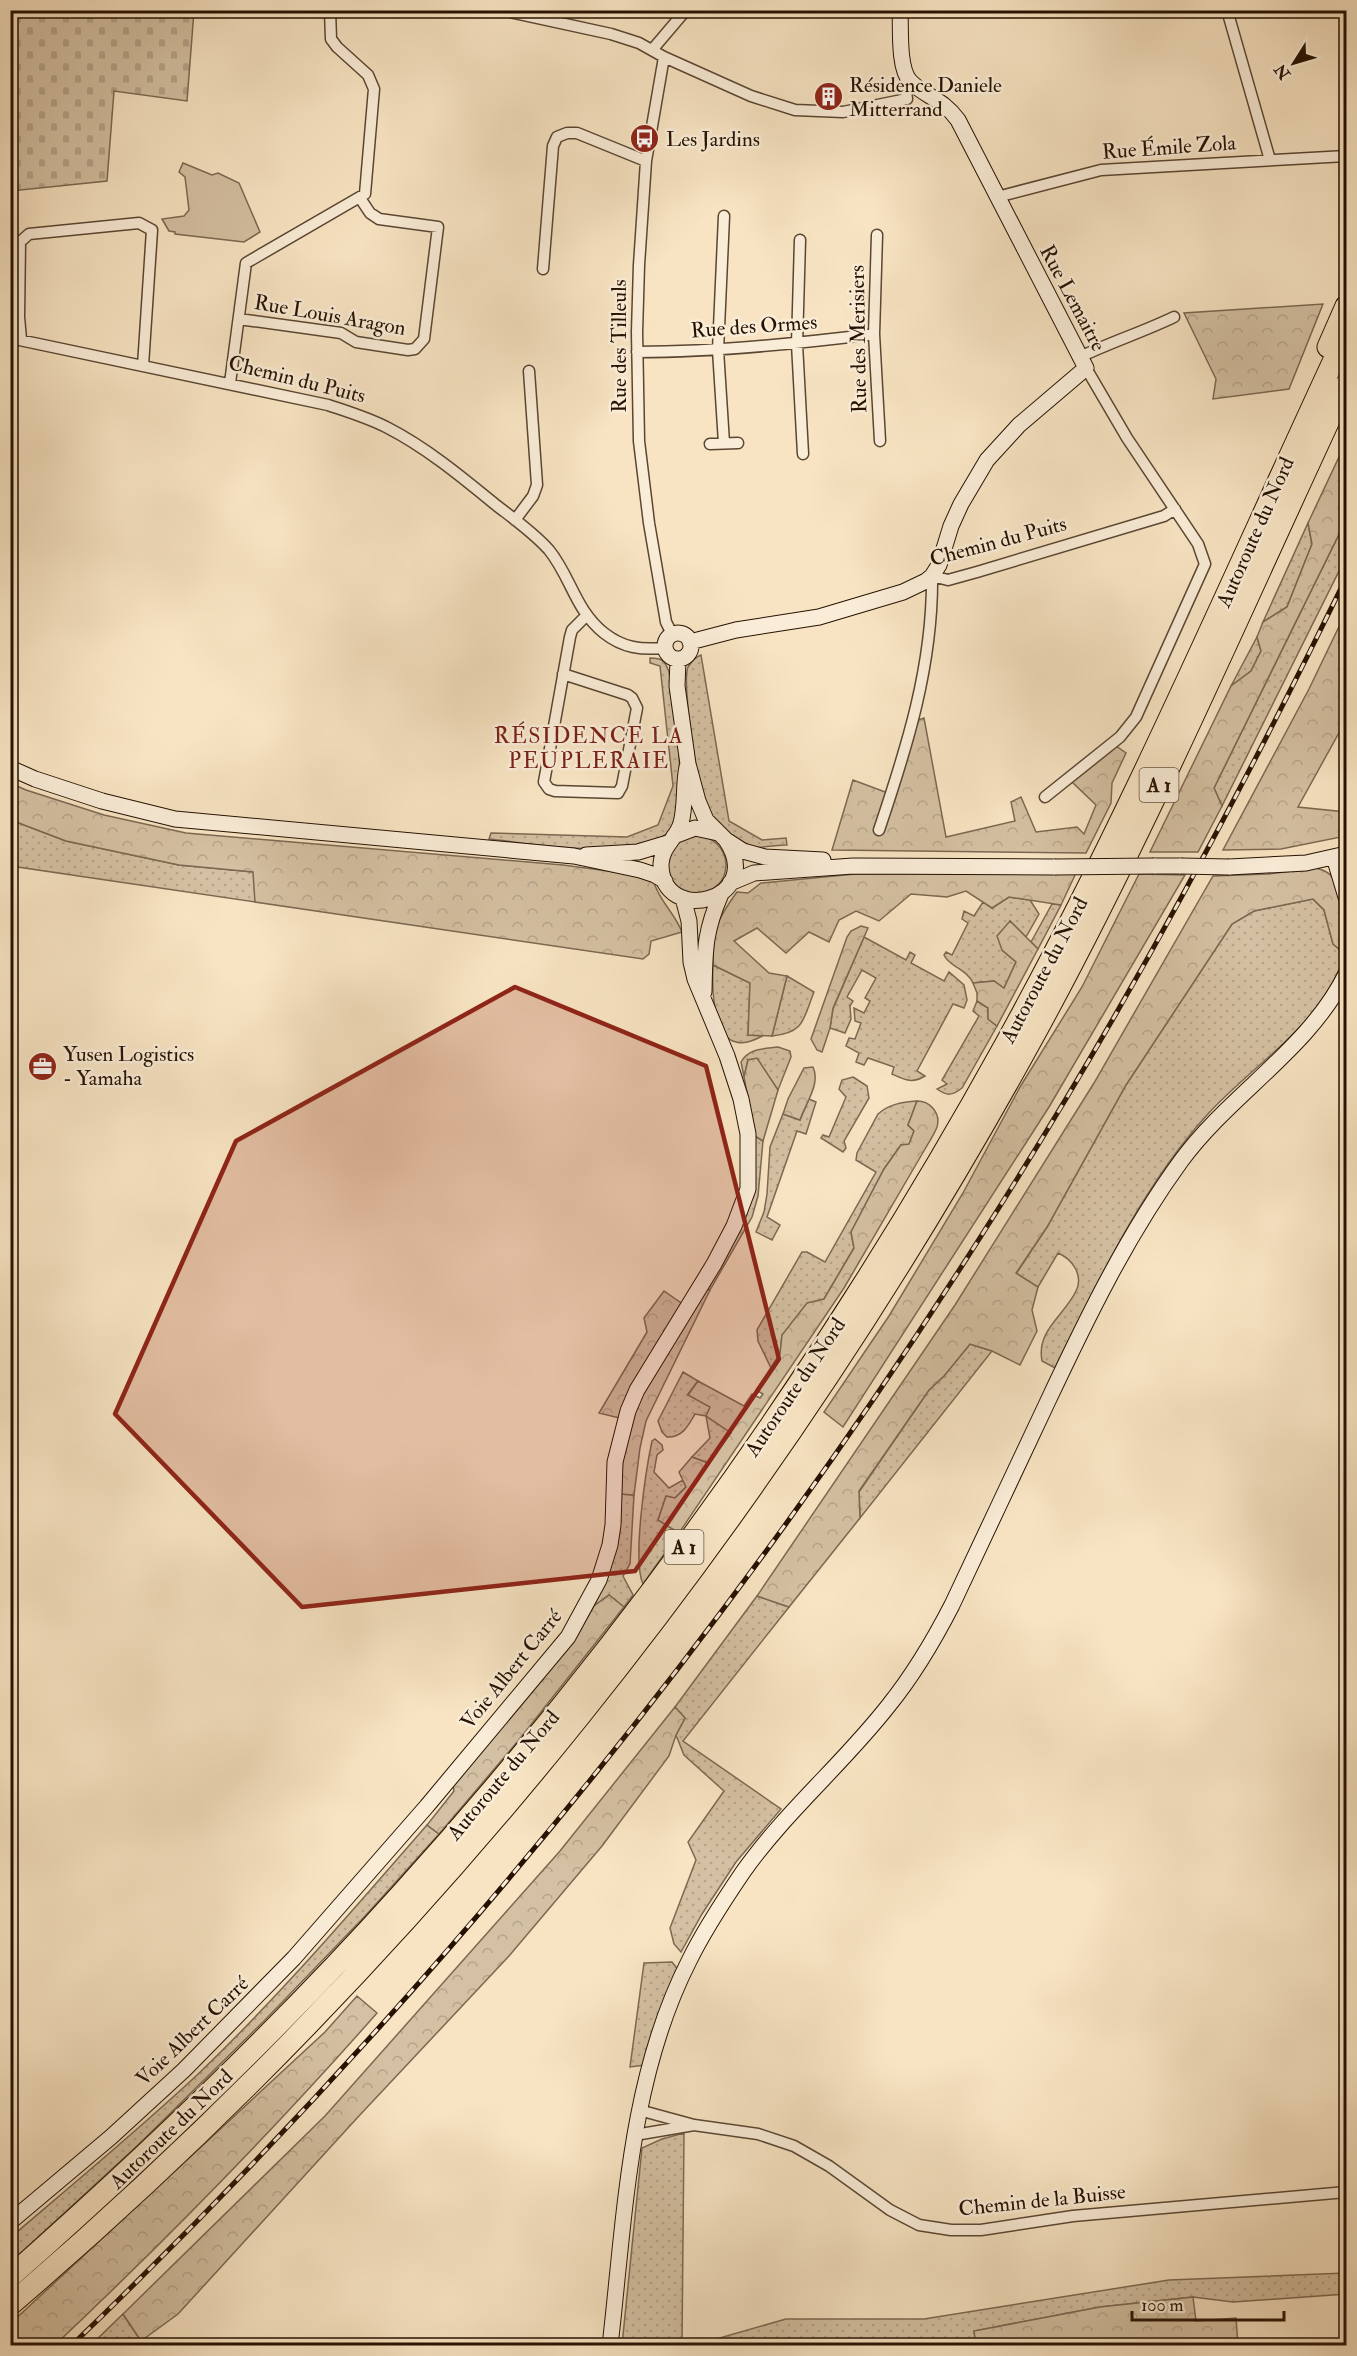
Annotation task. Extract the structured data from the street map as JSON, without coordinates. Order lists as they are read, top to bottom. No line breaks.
{"streets":{"highway":["Autoroute du Nord","A 1"],"street":["Rue Émile Zola","Rue Lemaitre","Rue Louis Aragon","Rue des Ormes","Rue des Merisiers","Rue des Tilleuls","Chemin du Puits","Voie Albert Carré","Chemin de la Buisse"]},"crossings":[["Rue Émile Zola","Rue Lemaitre"],["Rue Lemaitre","Chemin du Puits"],["Rue des Ormes","Rue des Merisiers"],["Rue des Ormes","Rue des Tilleuls"],["Rue des Tilleuls","Chemin du Puits"]],"districts":["RÉSIDENCE LA PEUPLERAIE"],"places":{"building":["Résidence Daniele Mitterrand"],"bus stop":["Les Jardins"],"office":["Yusen Logistics - Yamaha"]},"scale_bar":"100 m","north":"bottom left"}
